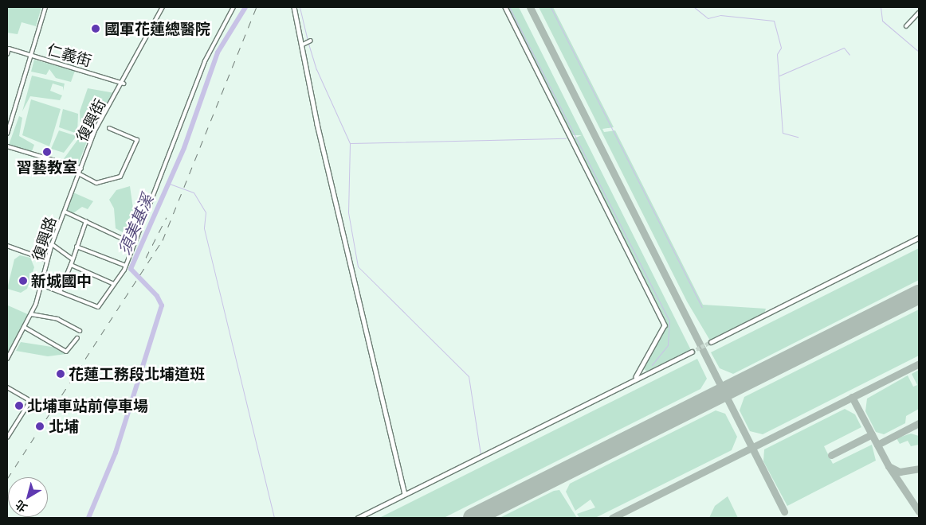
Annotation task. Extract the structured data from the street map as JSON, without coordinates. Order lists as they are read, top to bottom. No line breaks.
{"streets":{"street":["仁義街","復興街","復興路"]},"crossings":[["仁義街","復興街"],["復興街","復興路"]],"water":["須美基溪"],"places":["國軍花蓮總醫院","習藝教室","新城國中","花蓮工務段北埔道班","北埔車站前停車場","北埔"],"north":"bottom left"}
